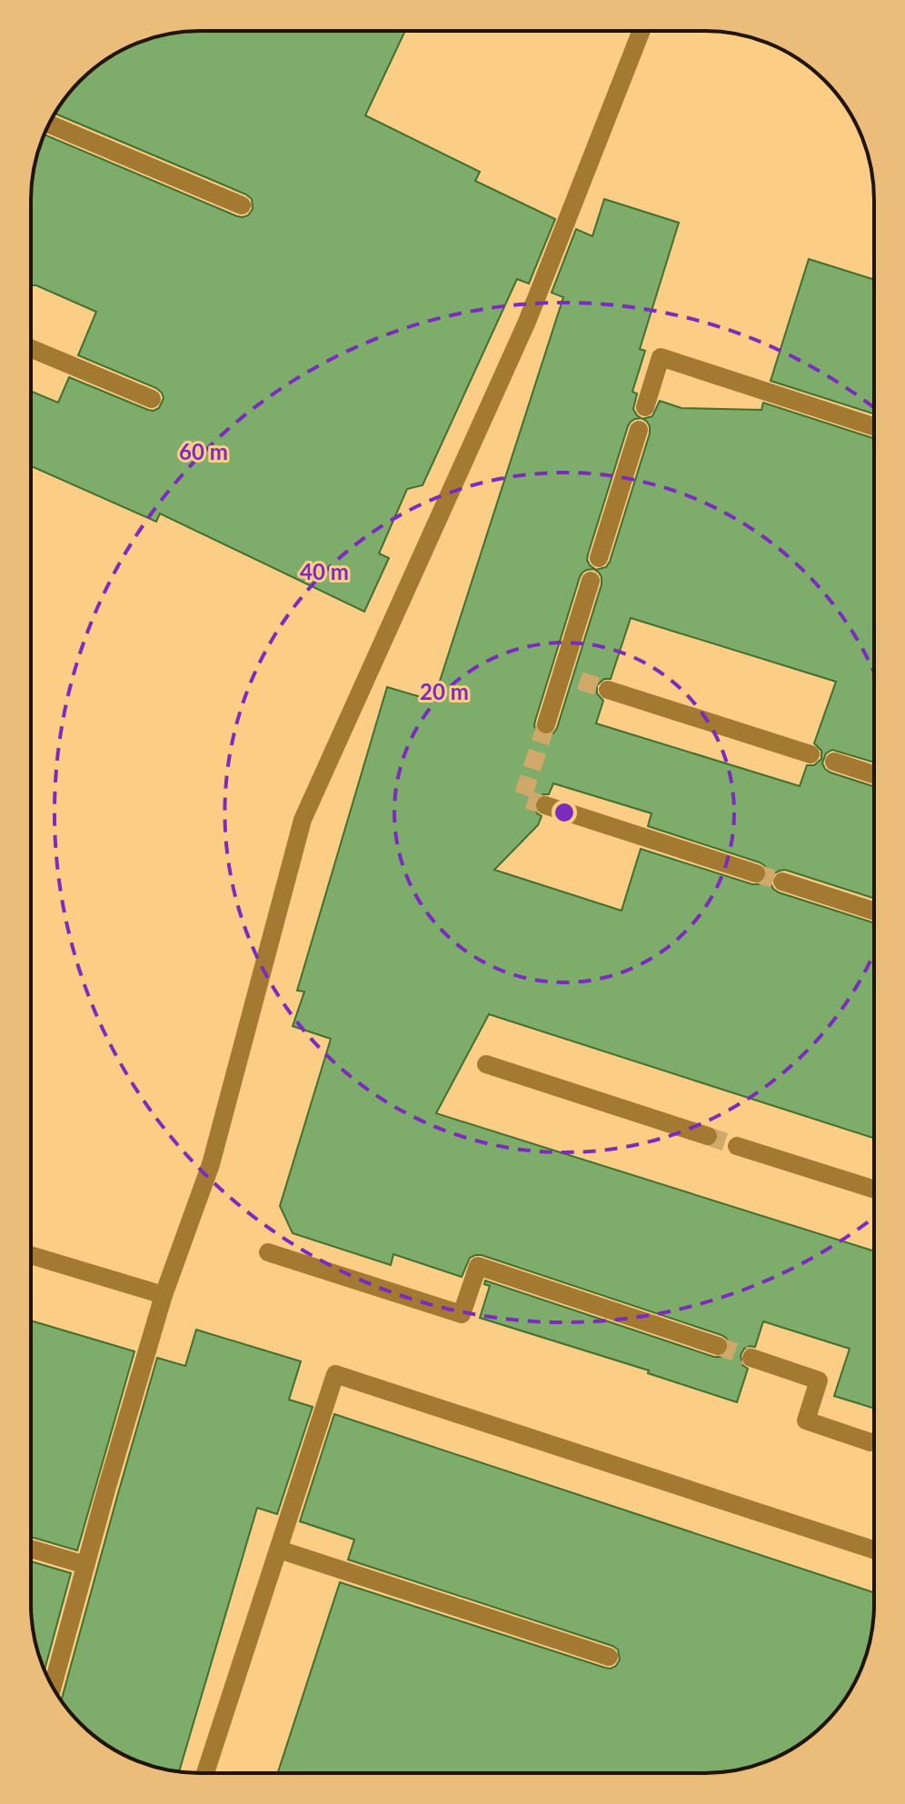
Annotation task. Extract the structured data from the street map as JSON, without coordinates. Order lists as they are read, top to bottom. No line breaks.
{"rings":["60 m","40 m","20 m"]}
